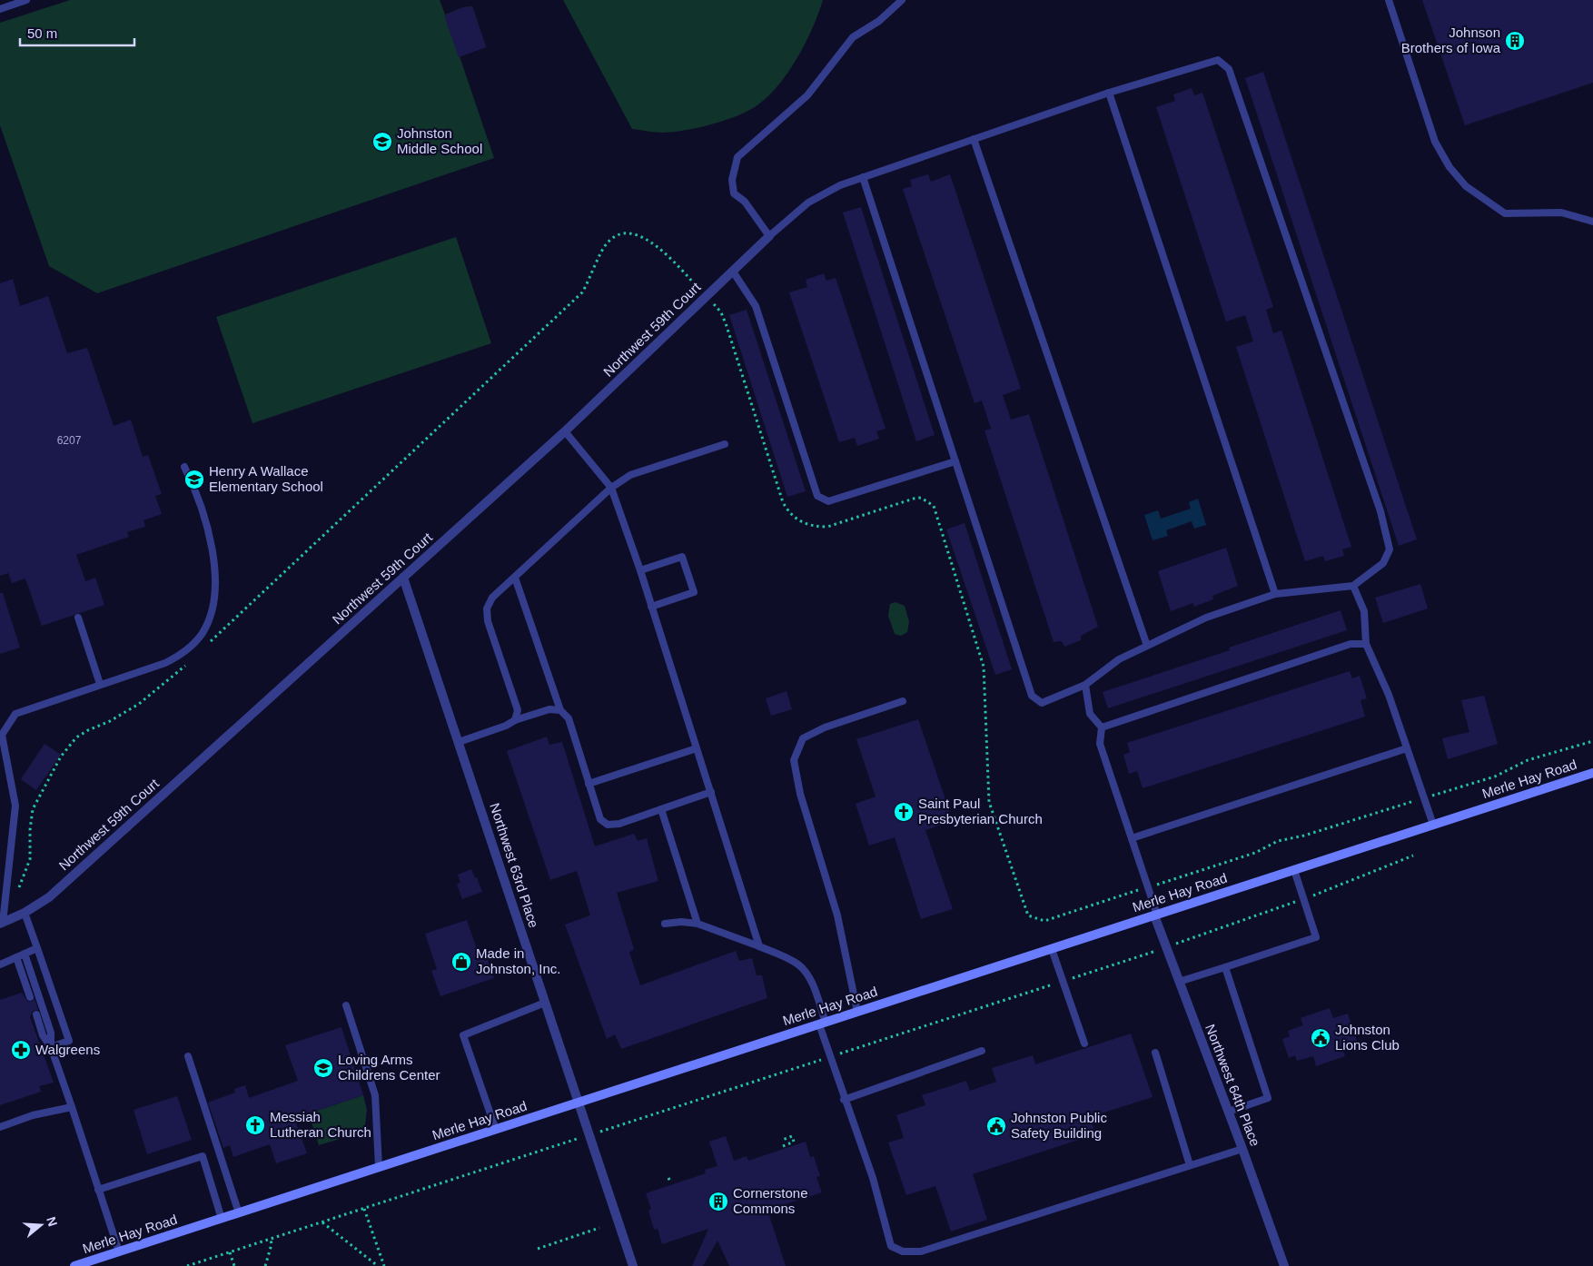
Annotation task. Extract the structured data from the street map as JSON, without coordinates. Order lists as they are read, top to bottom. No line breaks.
{"streets":{"main road":["Merle Hay Road"],"street":["Northwest 59th Court","Northwest 63rd Place","Northwest 64th Place"]},"crossings":[["Northwest 59th Court","Northwest 63rd Place"],["Merle Hay Road","Northwest 63rd Place"],["Merle Hay Road","Northwest 64th Place"]],"places":{"building":["Johnson Brothers of Iowa","Cornerstone Commons"],"school or university":["Johnston Middle School","Henry A Wallace Elementary School","Loving Arms Childrens Center"],"church":["Saint Paul Presbyterian Church","Messiah Lutheran Church"],"shop":["Made in Johnston, Inc."],"public building":["Johnston Lions Club","Johnston Public Safety Building"],"pharmacy":["Walgreens"]},"house_numbers":["6207"],"scale_bar":"50 m","north":"right"}
